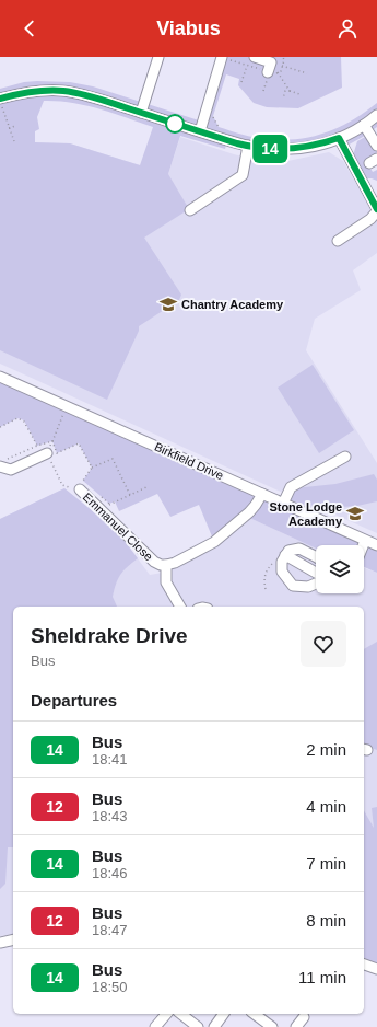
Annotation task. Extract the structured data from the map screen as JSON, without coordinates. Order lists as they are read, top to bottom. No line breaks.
{"streets":{"street":["Birkfield Drive","Emmanuel Close"]},"crossings":[["Birkfield Drive","Emmanuel Close"]],"places":{"school or university":["Chantry Academy","Stone Lodge Academy"]},"lines":["bus line 14"],"page":{"header":"Viabus","on_map":"14","heading":[["Sheldrake Drive","Bus"],"Departures"],"list":[{"mark":"14","name":"Bus","note":"18:41","value":"2 min"},{"mark":"12","name":"Bus","note":"18:43","value":"4 min"},{"mark":"14","name":"Bus","note":"18:46","value":"7 min"},{"mark":"12","name":"Bus","note":"18:47","value":"8 min"},{"mark":"14","name":"Bus","note":"18:50","value":"11 min"}]}}
